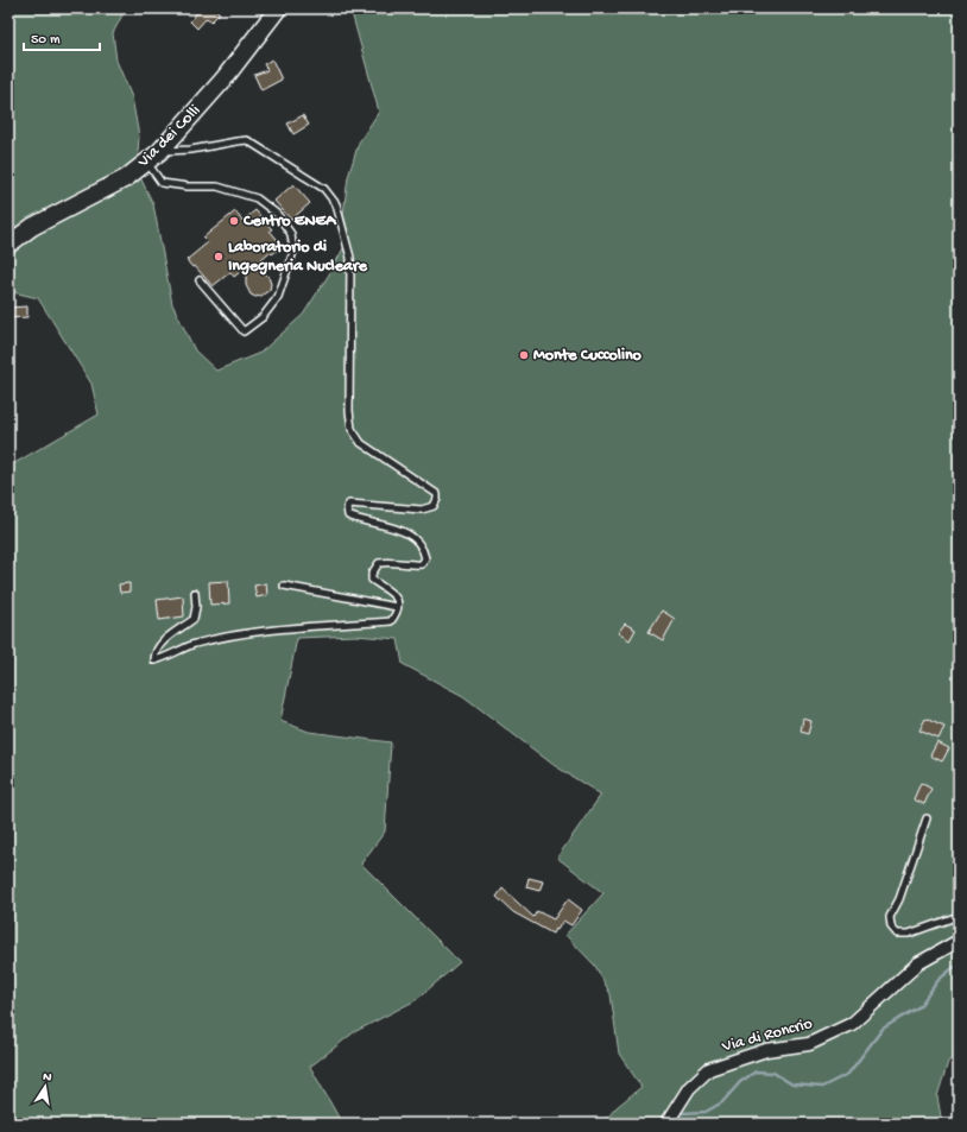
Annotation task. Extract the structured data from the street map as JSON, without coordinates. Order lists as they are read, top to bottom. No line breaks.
{"streets":{"main road":["Via dei Colli"],"street":["Via di Roncrio"]},"places":["Centro ENEA","Laboratorio di Ingegneria Nucleare","Monte Cuccolino"],"scale_bar":"50 m","north":"top"}
